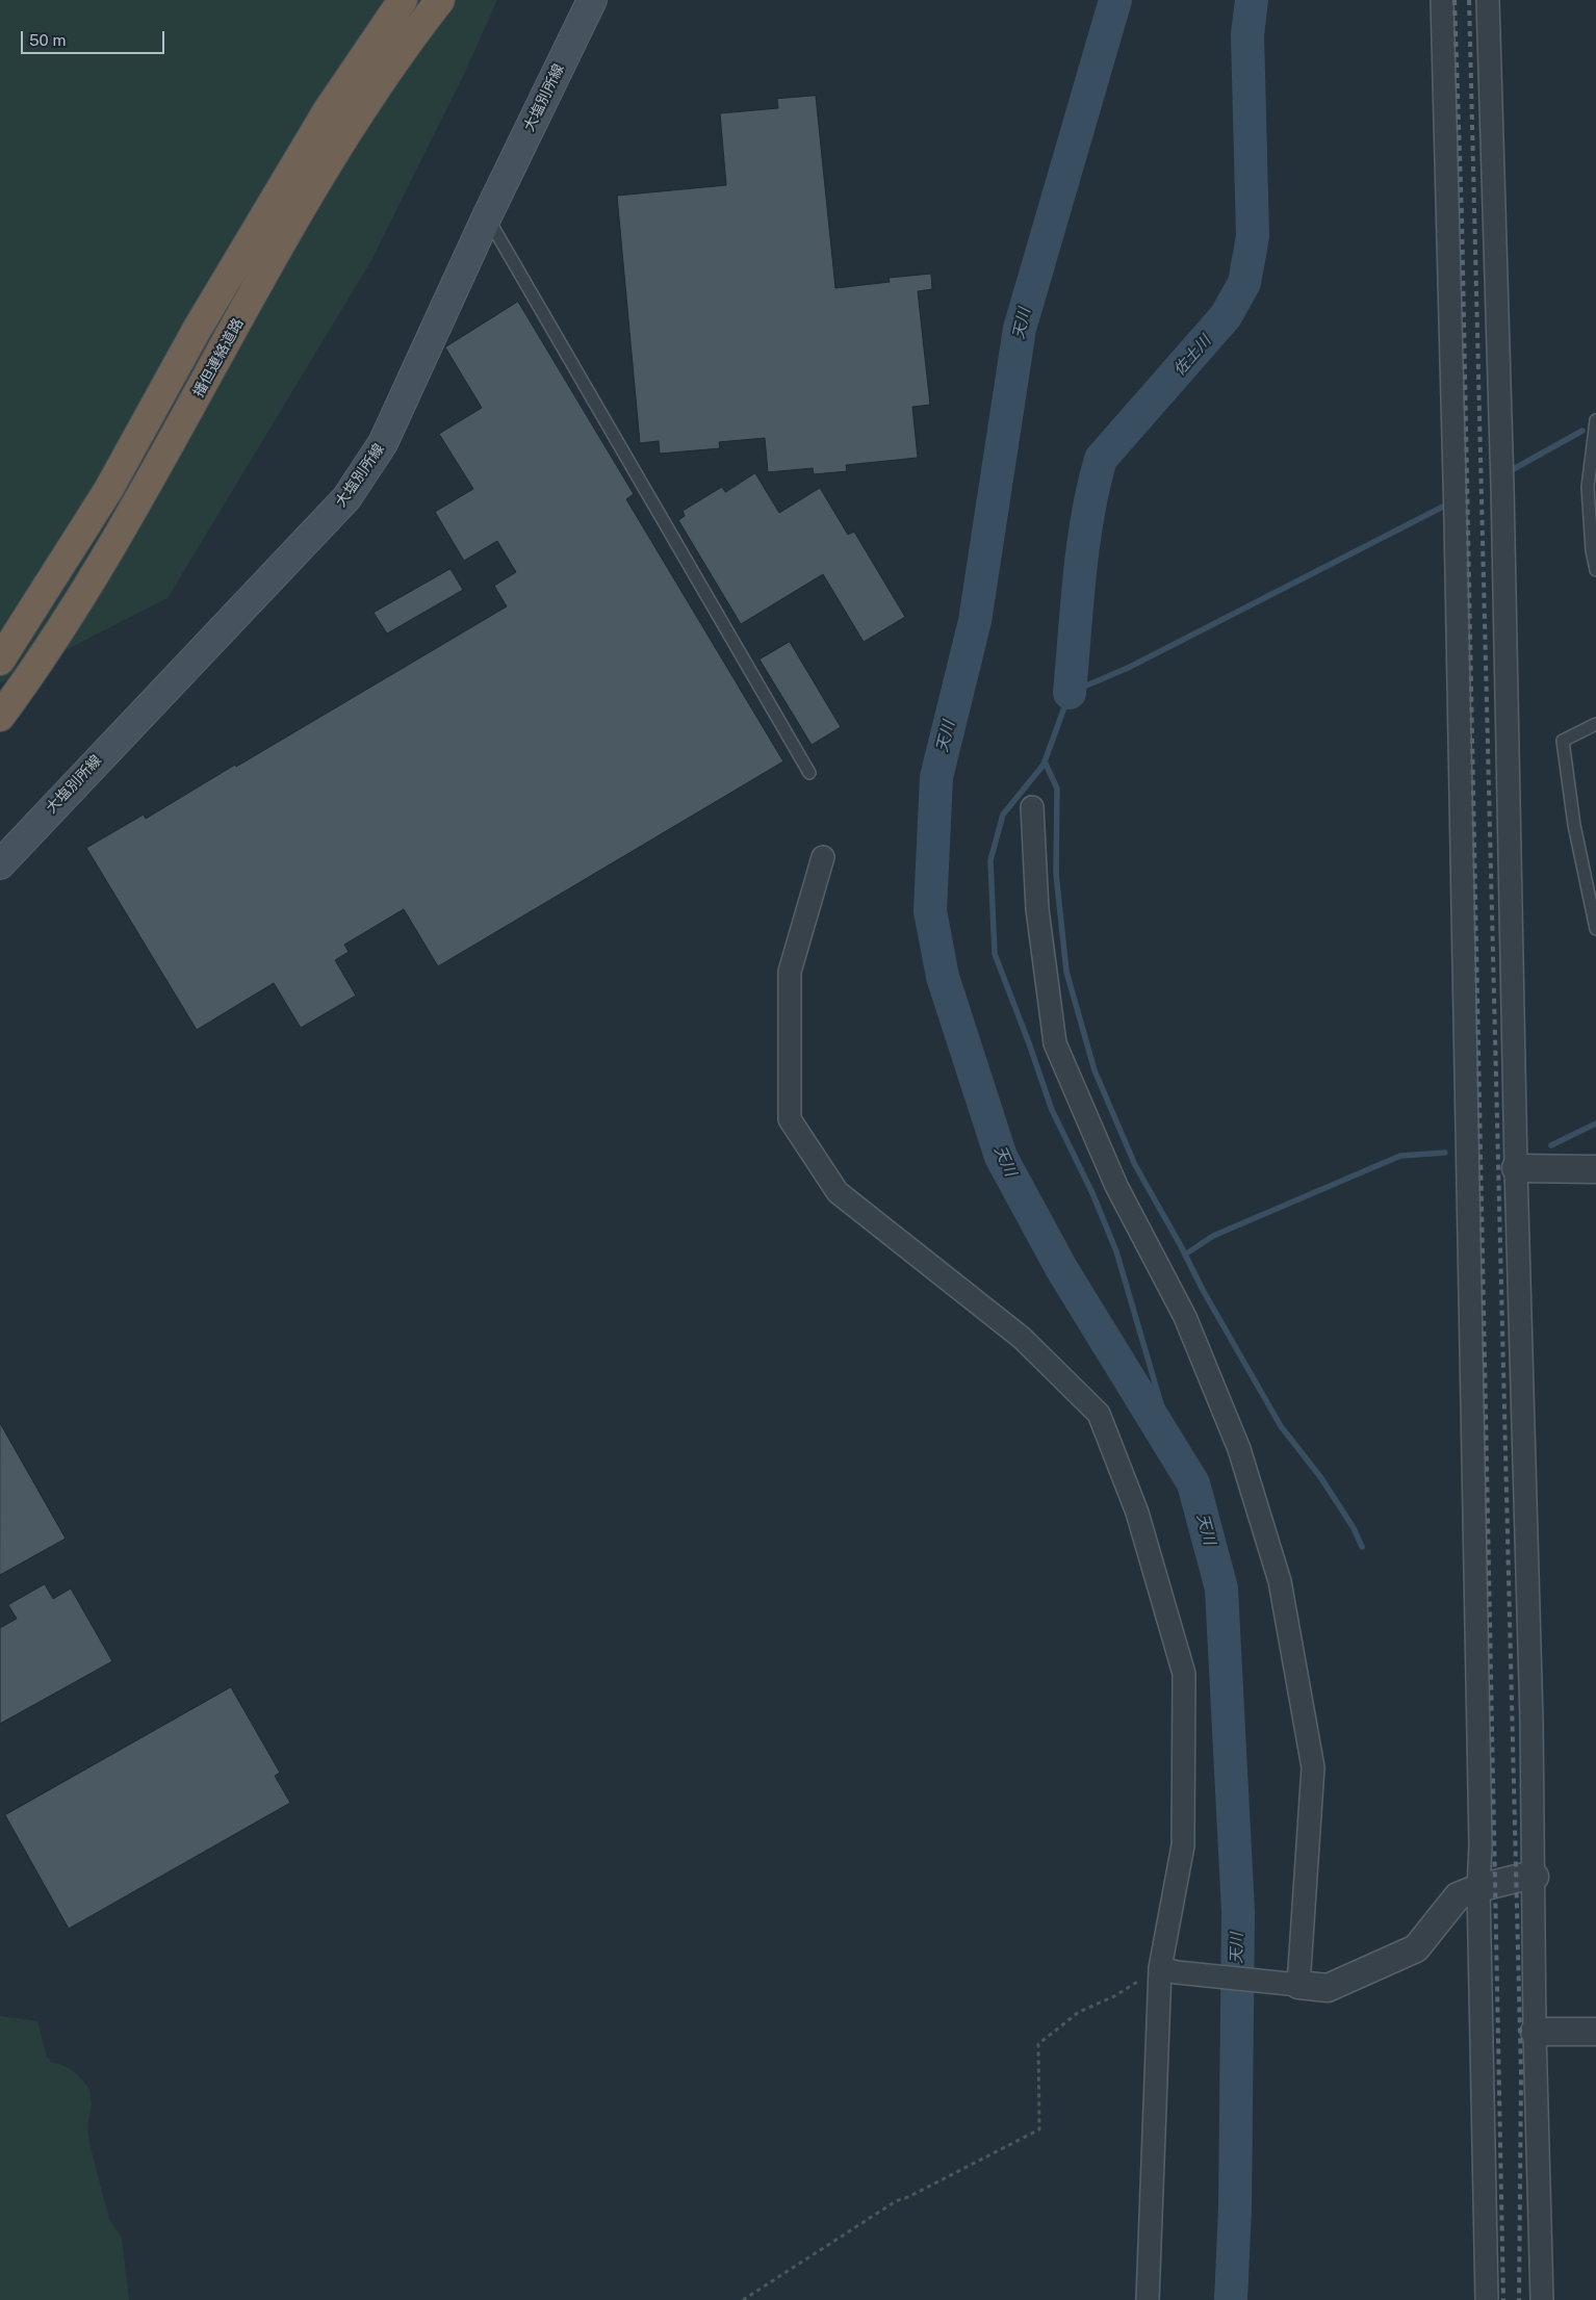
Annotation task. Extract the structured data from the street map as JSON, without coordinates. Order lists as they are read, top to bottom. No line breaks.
{"streets":{"highway":["播但連絡道路"],"main road":["大塩別所線"]},"water":["天川","佐土川"],"scale_bar":"50 m"}
